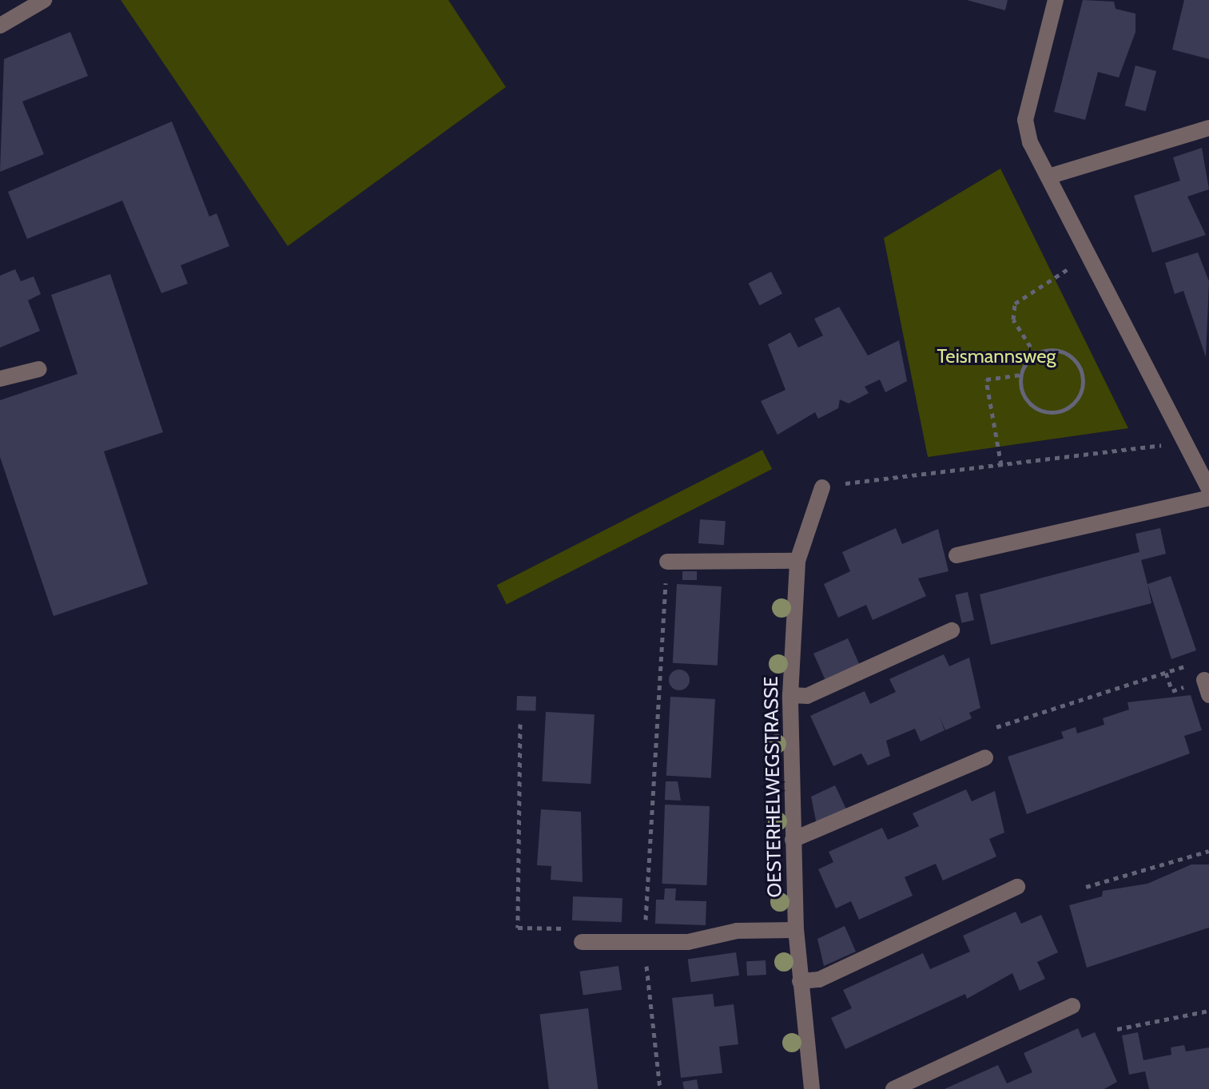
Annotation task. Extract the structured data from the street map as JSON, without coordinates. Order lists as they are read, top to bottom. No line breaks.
{"streets":{"street":["OESTERHELWEGSTRASSE"]},"parks":["Teismannsweg"]}
